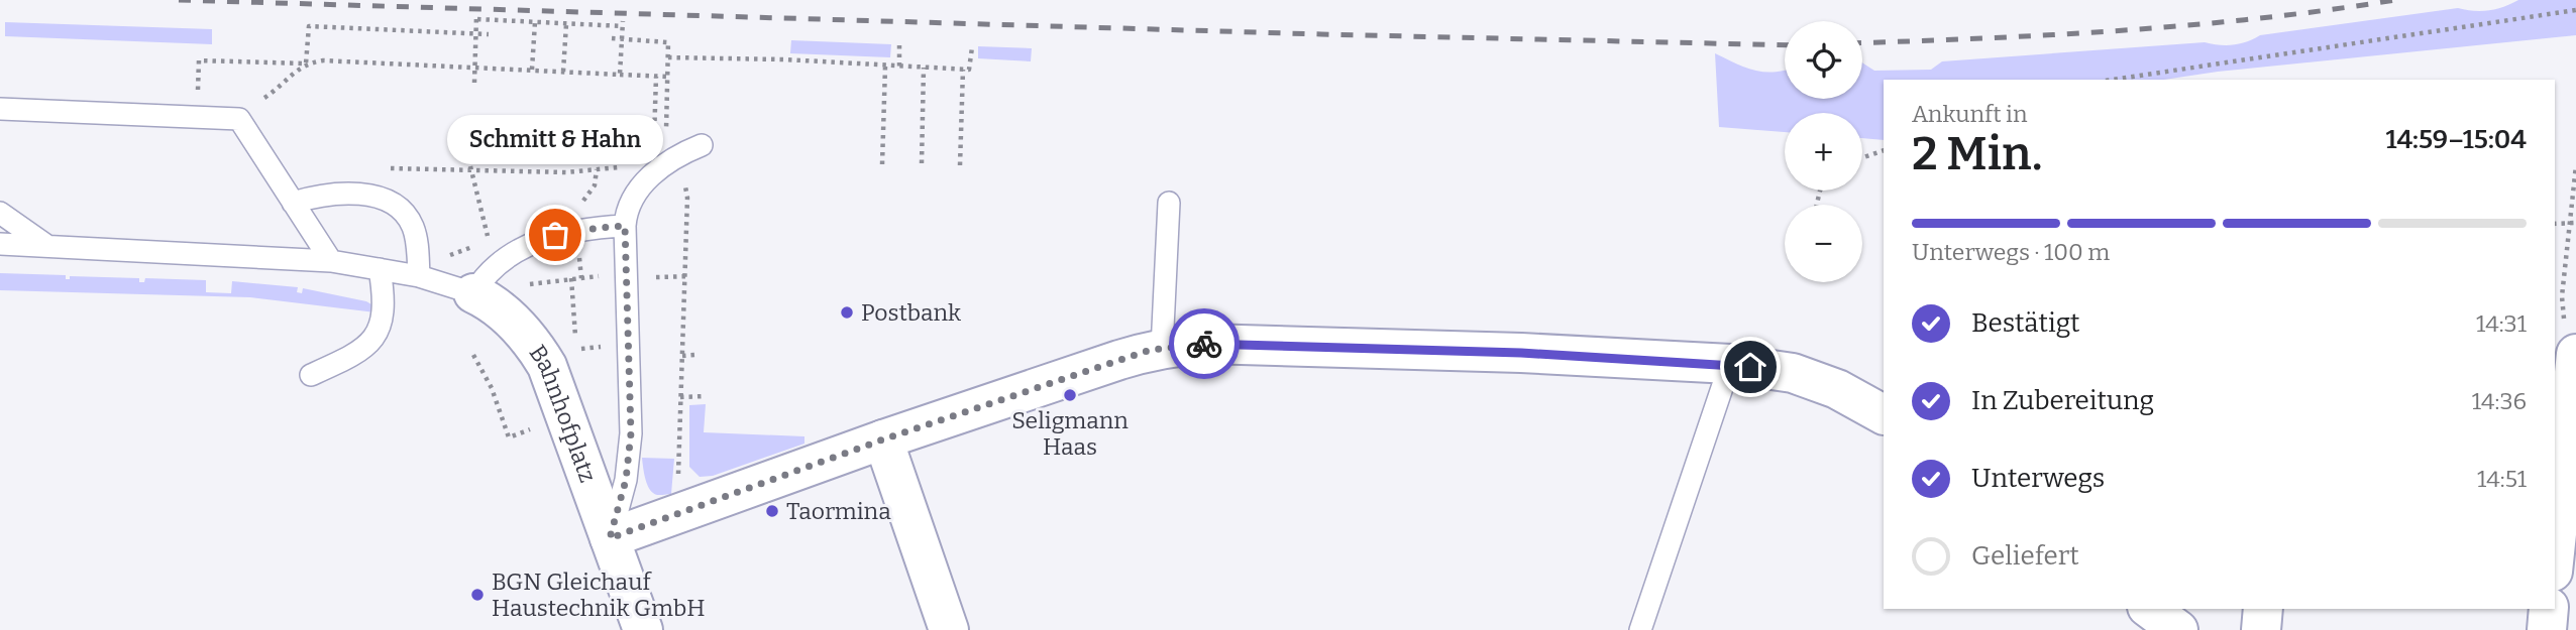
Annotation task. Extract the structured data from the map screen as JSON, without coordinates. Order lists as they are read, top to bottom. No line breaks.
{"streets":{"street":["Bahnhofplatz"]},"places":["Schmitt & Hahn","Postbank","Seligmann Haas","Taormina","BGN Gleichauf Haustechnik GmbH"],"page":{"map_buttons":["+","−"],"heading":["2 Min.","Ankunft in","14:59–15:04"],"bubble":"Schmitt & Hahn","bar":"Unterwegs · 100 m","list":[["Bestätigt","14:31"],["In Zubereitung","14:36"],["Unterwegs","14:51"],"Geliefert"]}}
